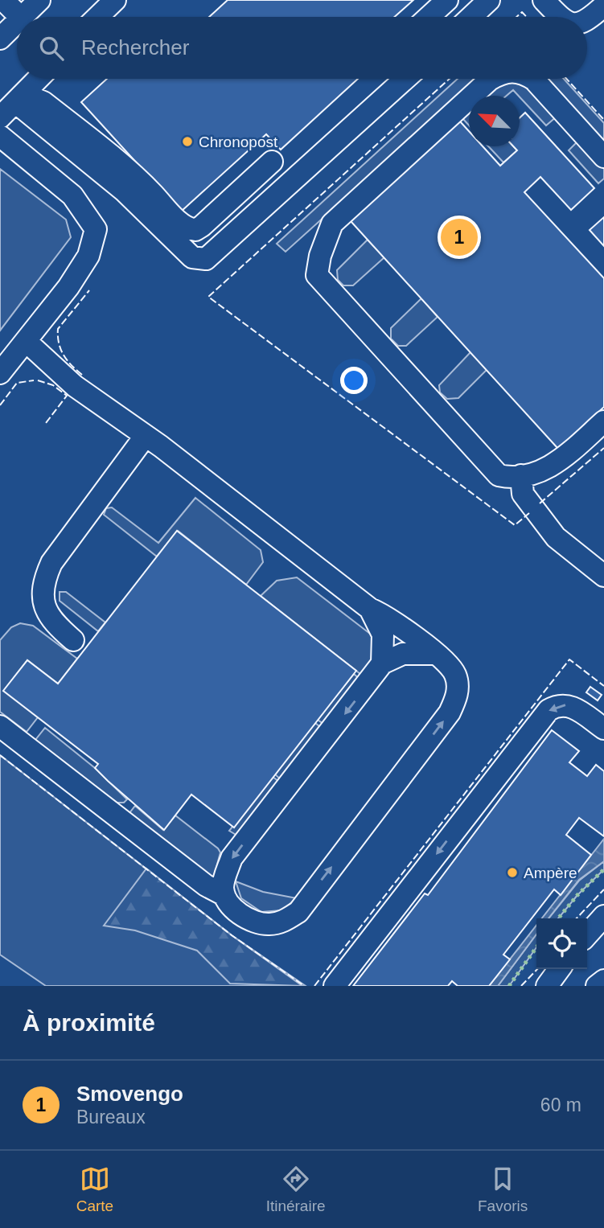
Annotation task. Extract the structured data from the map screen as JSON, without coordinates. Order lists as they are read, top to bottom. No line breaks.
{"places":["Chronopost","Ampère"],"north":"top left","page":{"search":"Rechercher","pins":"1","heading":"À proximité","list":[{"mark":"1","name":"Smovengo","note":"Bureaux","value":"60 m"}],"nav":["Carte","Itinéraire","Favoris"]}}
